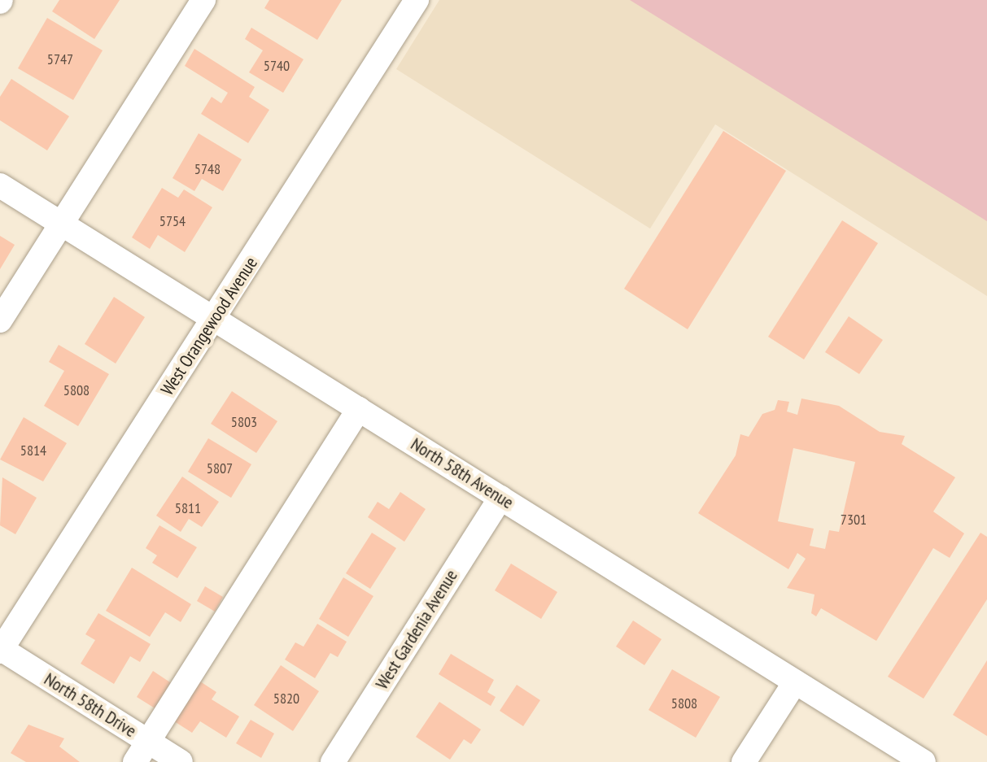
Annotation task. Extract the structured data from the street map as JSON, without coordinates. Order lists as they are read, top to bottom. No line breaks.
{"streets":{"street":["West Orangewood Avenue","North 58th Avenue","West Gardenia Avenue","North 58th Drive"]},"crossings":[["West Orangewood Avenue","North 58th Avenue"],["West Orangewood Avenue","North 58th Drive"],["North 58th Avenue","West Gardenia Avenue"]],"house_numbers":["5747","5740","5748","5754","5808","5803","5814","5807","5811","7301","5820","5808"]}
